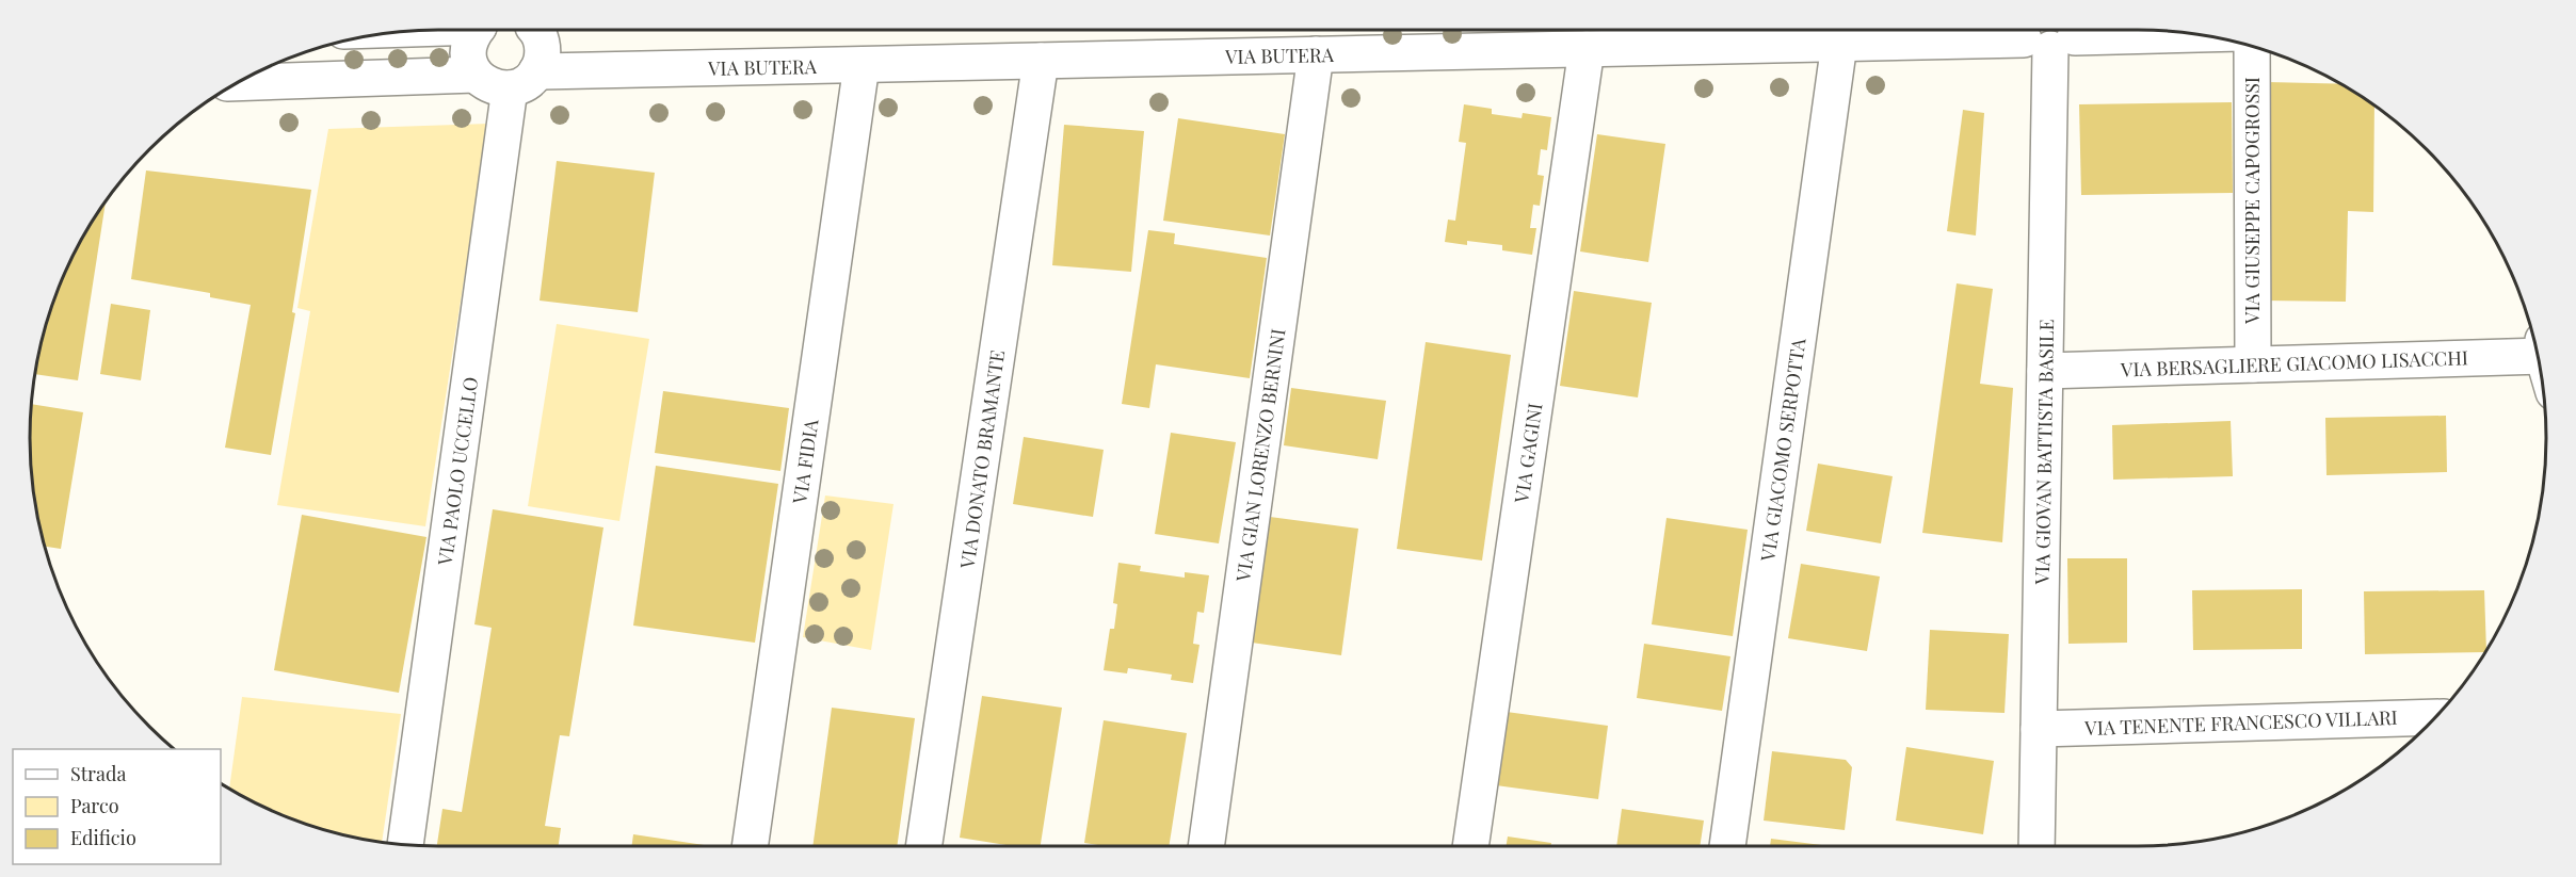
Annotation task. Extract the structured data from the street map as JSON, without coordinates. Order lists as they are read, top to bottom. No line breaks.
{"streets":{"street":["VIA BUTERA","VIA GIUSEPPE CAPOGROSSI","VIA BERSAGLIERE GIACOMO LISACCHI","VIA GIACOMO SERPOTTA","VIA GIOVAN BATTISTA BASILE","VIA GAGINI","VIA GIAN LORENZO BERNINI","VIA DONATO BRAMANTE","VIA FIDIA","VIA PAOLO UCCELLO","VIA TENENTE FRANCESCO VILLARI"]},"crossings":[["VIA BUTERA","VIA GIACOMO SERPOTTA"],["VIA BUTERA","VIA GIOVAN BATTISTA BASILE"],["VIA BUTERA","VIA GAGINI"],["VIA BUTERA","VIA GIAN LORENZO BERNINI"],["VIA BUTERA","VIA DONATO BRAMANTE"],["VIA BUTERA","VIA FIDIA"],["VIA BUTERA","VIA PAOLO UCCELLO"],["VIA GIUSEPPE CAPOGROSSI","VIA BERSAGLIERE GIACOMO LISACCHI"],["VIA BERSAGLIERE GIACOMO LISACCHI","VIA GIOVAN BATTISTA BASILE"],["VIA GIOVAN BATTISTA BASILE","VIA TENENTE FRANCESCO VILLARI"]],"legend":["Strada","Parco","Edificio"]}
